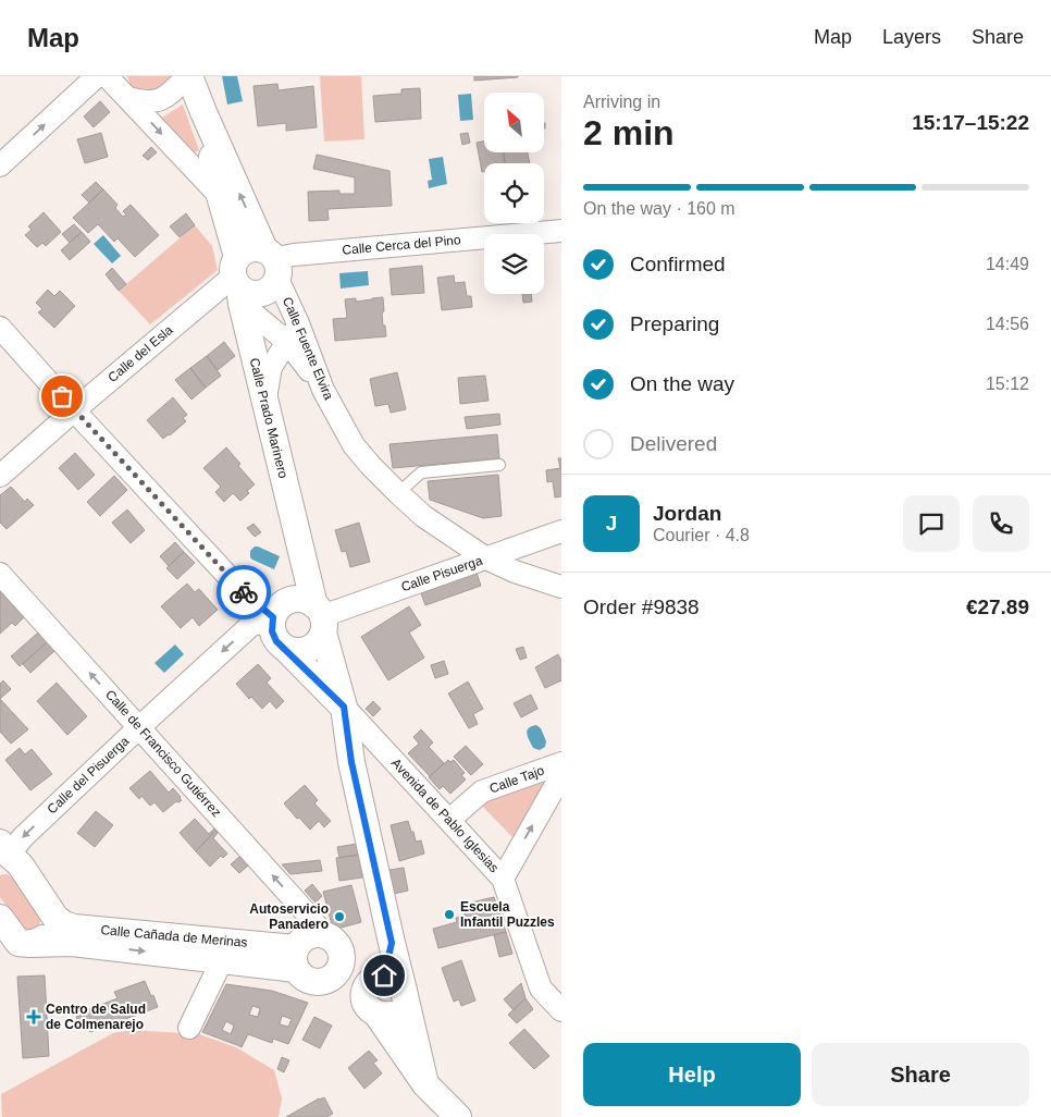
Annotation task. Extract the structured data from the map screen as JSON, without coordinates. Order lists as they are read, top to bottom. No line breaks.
{"streets":{"street":["Calle Cerca del Pino","Calle Fuente Elvira","Calle del Esla","Calle Prado Marinero","Calle Pisuerga","Calle de Francisco Gutiérrez","Calle del Pisuerga","Calle Tajo","Avenida de Pablo Iglesias","Calle Cañada de Merinas"]},"crossings":[["Calle Cerca del Pino","Calle Fuente Elvira"],["Calle Cerca del Pino","Calle del Esla"],["Calle Cerca del Pino","Calle Prado Marinero"],["Calle Fuente Elvira","Calle del Esla"],["Calle Fuente Elvira","Calle Prado Marinero"],["Calle Fuente Elvira","Calle Pisuerga"],["Calle del Esla","Calle Prado Marinero"],["Calle Prado Marinero","Calle Pisuerga"],["Calle Prado Marinero","Calle del Pisuerga"],["Calle Prado Marinero","Avenida de Pablo Iglesias"],["Calle Pisuerga","Calle del Pisuerga"],["Calle Pisuerga","Avenida de Pablo Iglesias"],["Calle de Francisco Gutiérrez","Calle del Pisuerga"],["Calle de Francisco Gutiérrez","Calle Cañada de Merinas"],["Calle del Pisuerga","Avenida de Pablo Iglesias"],["Calle Tajo","Avenida de Pablo Iglesias"]],"one_way":["Calle del Pisuerga","Calle Tajo"],"places":{"other":["Escuela Infantil Puzzles","Autoservicio Panadero"],"health":["Centro de Salud de Colmenarejo"]},"north":"top left","page":{"header":"Map","nav":["Map","Layers","Share"],"heading":["2 min","Arriving in","15:17–15:22"],"panel":["Jordan","Courier · 4.8","Order #9838","€27.89"],"bar":"On the way · 160 m","list":[["Confirmed","14:49"],["Preparing","14:56"],["On the way","15:12"],"Delivered"],"round":"J","buttons":["Help","Share"]}}
